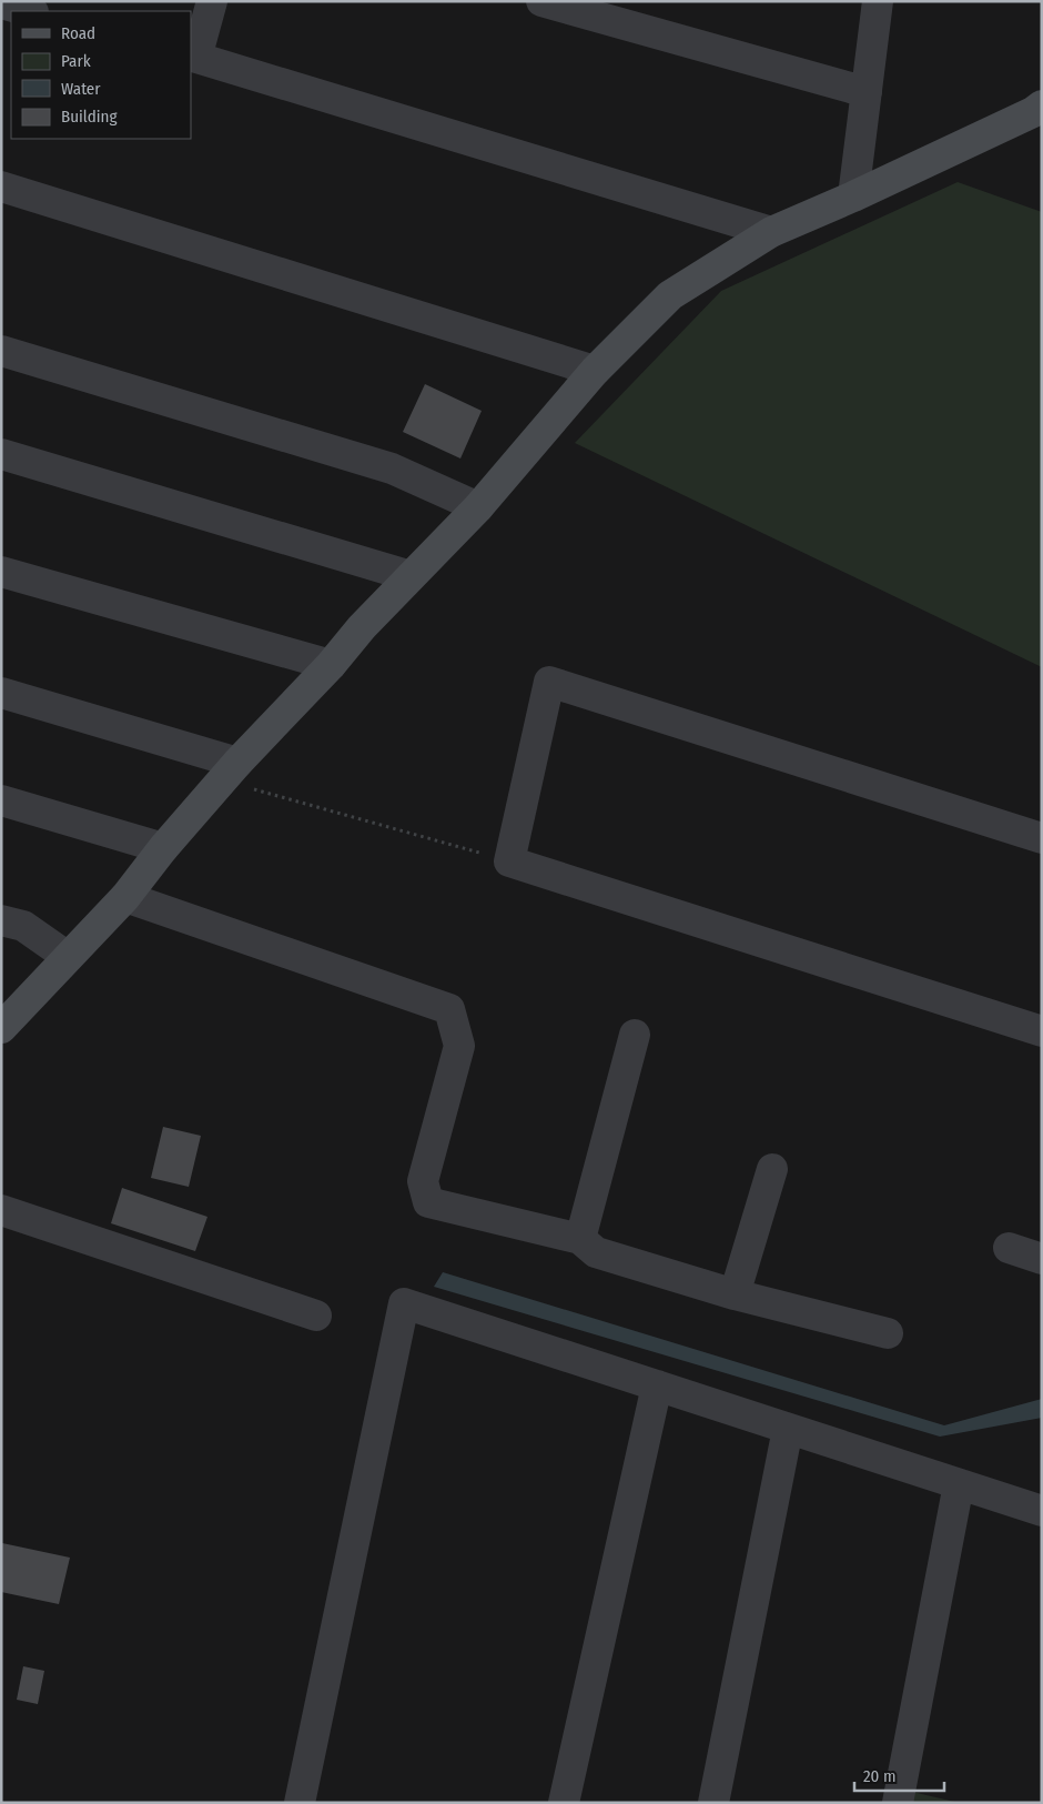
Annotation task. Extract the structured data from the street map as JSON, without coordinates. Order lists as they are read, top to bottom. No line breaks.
{"legend":["Road","Park","Water","Building"],"scale_bar":"20 m"}
